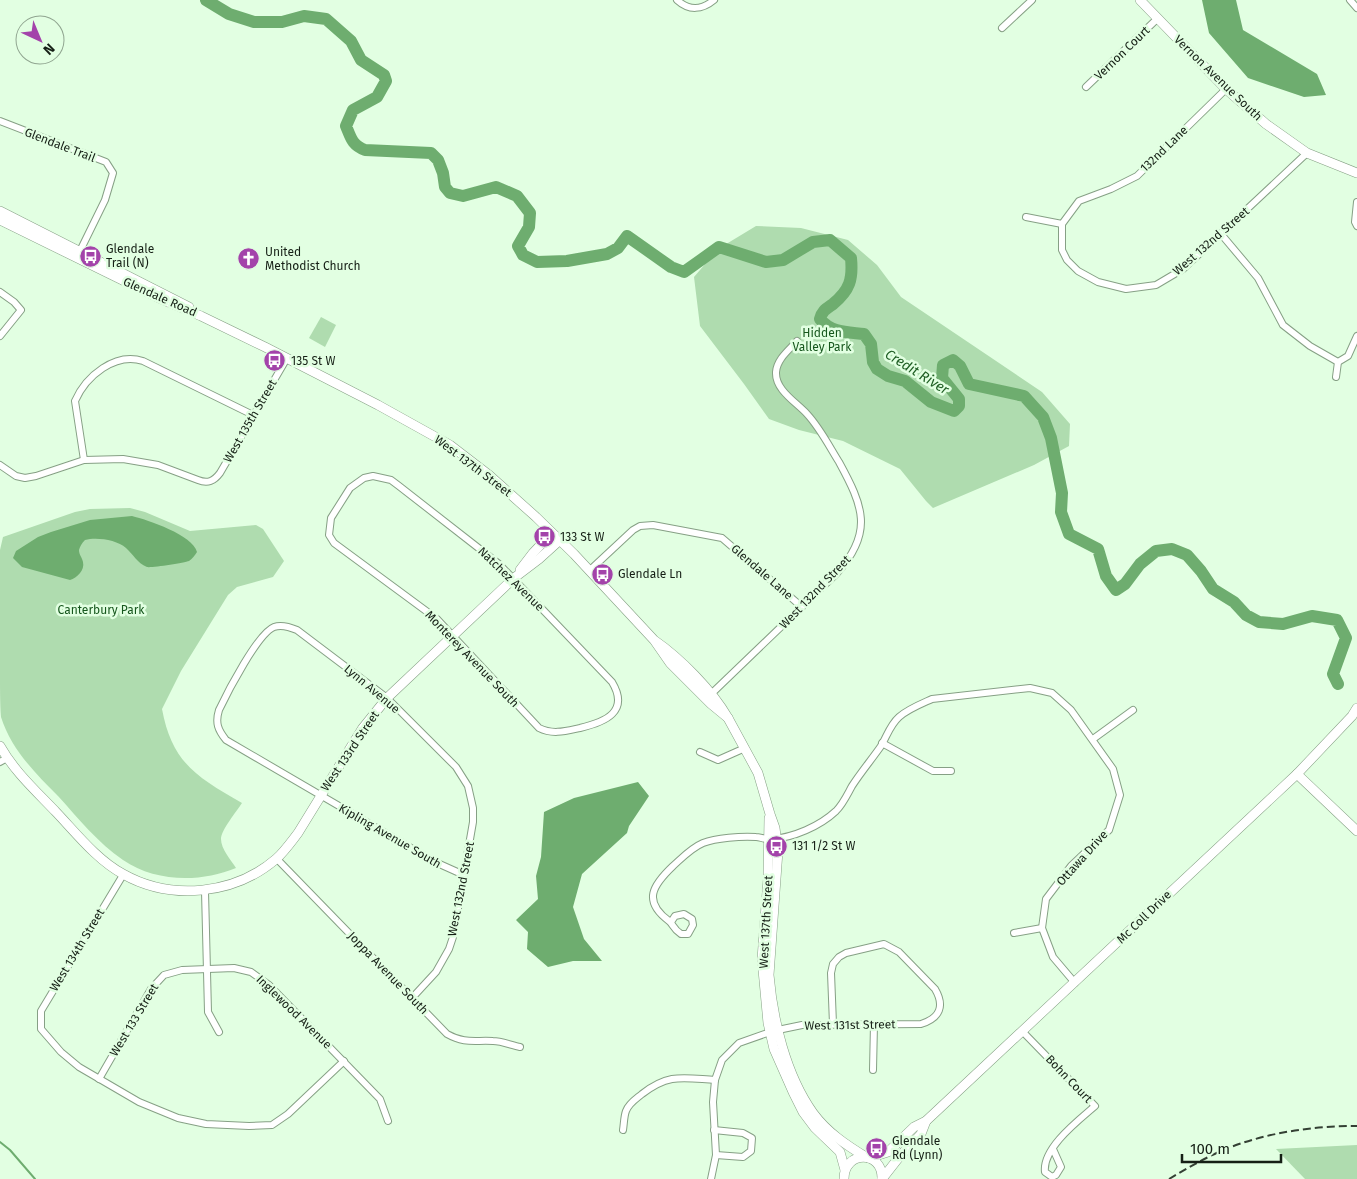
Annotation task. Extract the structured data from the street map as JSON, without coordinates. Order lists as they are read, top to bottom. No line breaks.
{"streets":{"main road":["Vernon Avenue South","Glendale Road","West 137th Street","West 133rd Street","Mc Coll Drive"],"street":["Vernon Court","Glendale Trail","132nd Lane","West 132nd Street","West 135th Street","Glendale Lane","Natchez Avenue","Monterey Avenue South","Lynn Avenue","Kipling Avenue South","Ottawa Drive","West 134th Street","Joppa Avenue South","Inglewood Avenue","West 133 Street","West 131st Street","Bohn Court"]},"crossings":[["Vernon Court","Vernon Avenue South"],["Vernon Avenue South","132nd Lane"],["Vernon Avenue South","West 132nd Street"],["Glendale Trail","Glendale Road"],["132nd Lane","West 132nd Street"],["West 132nd Street","West 137th Street"],["West 132nd Street","Glendale Lane"],["West 132nd Street","Lynn Avenue"],["West 132nd Street","Kipling Avenue South"],["West 132nd Street","Joppa Avenue South"],["Glendale Road","West 137th Street"],["West 135th Street","West 137th Street"],["West 137th Street","Glendale Lane"],["West 137th Street","West 133rd Street"],["West 137th Street","Ottawa Drive"],["West 137th Street","West 131st Street"],["Natchez Avenue","Monterey Avenue South"],["Natchez Avenue","West 133rd Street"],["Monterey Avenue South","West 133rd Street"],["Lynn Avenue","West 133rd Street"],["Lynn Avenue","Kipling Avenue South"],["West 133rd Street","Kipling Avenue South"],["West 133rd Street","Joppa Avenue South"],["Ottawa Drive","Mc Coll Drive"],["Mc Coll Drive","Bohn Court"],["West 134th Street","West 133 Street"],["Inglewood Avenue","West 133 Street"]],"water":["Credit River"],"parks":["Hidden Valley Park","Canterbury Park"],"places":{"bus stop":["Glendale Trail (N)","135 St W","133 St W","Glendale Ln","131 1/2 St W","Glendale Rd (Lynn)"],"church":["United Methodist Church"]},"scale_bar":"100 m","north":"bottom right"}
